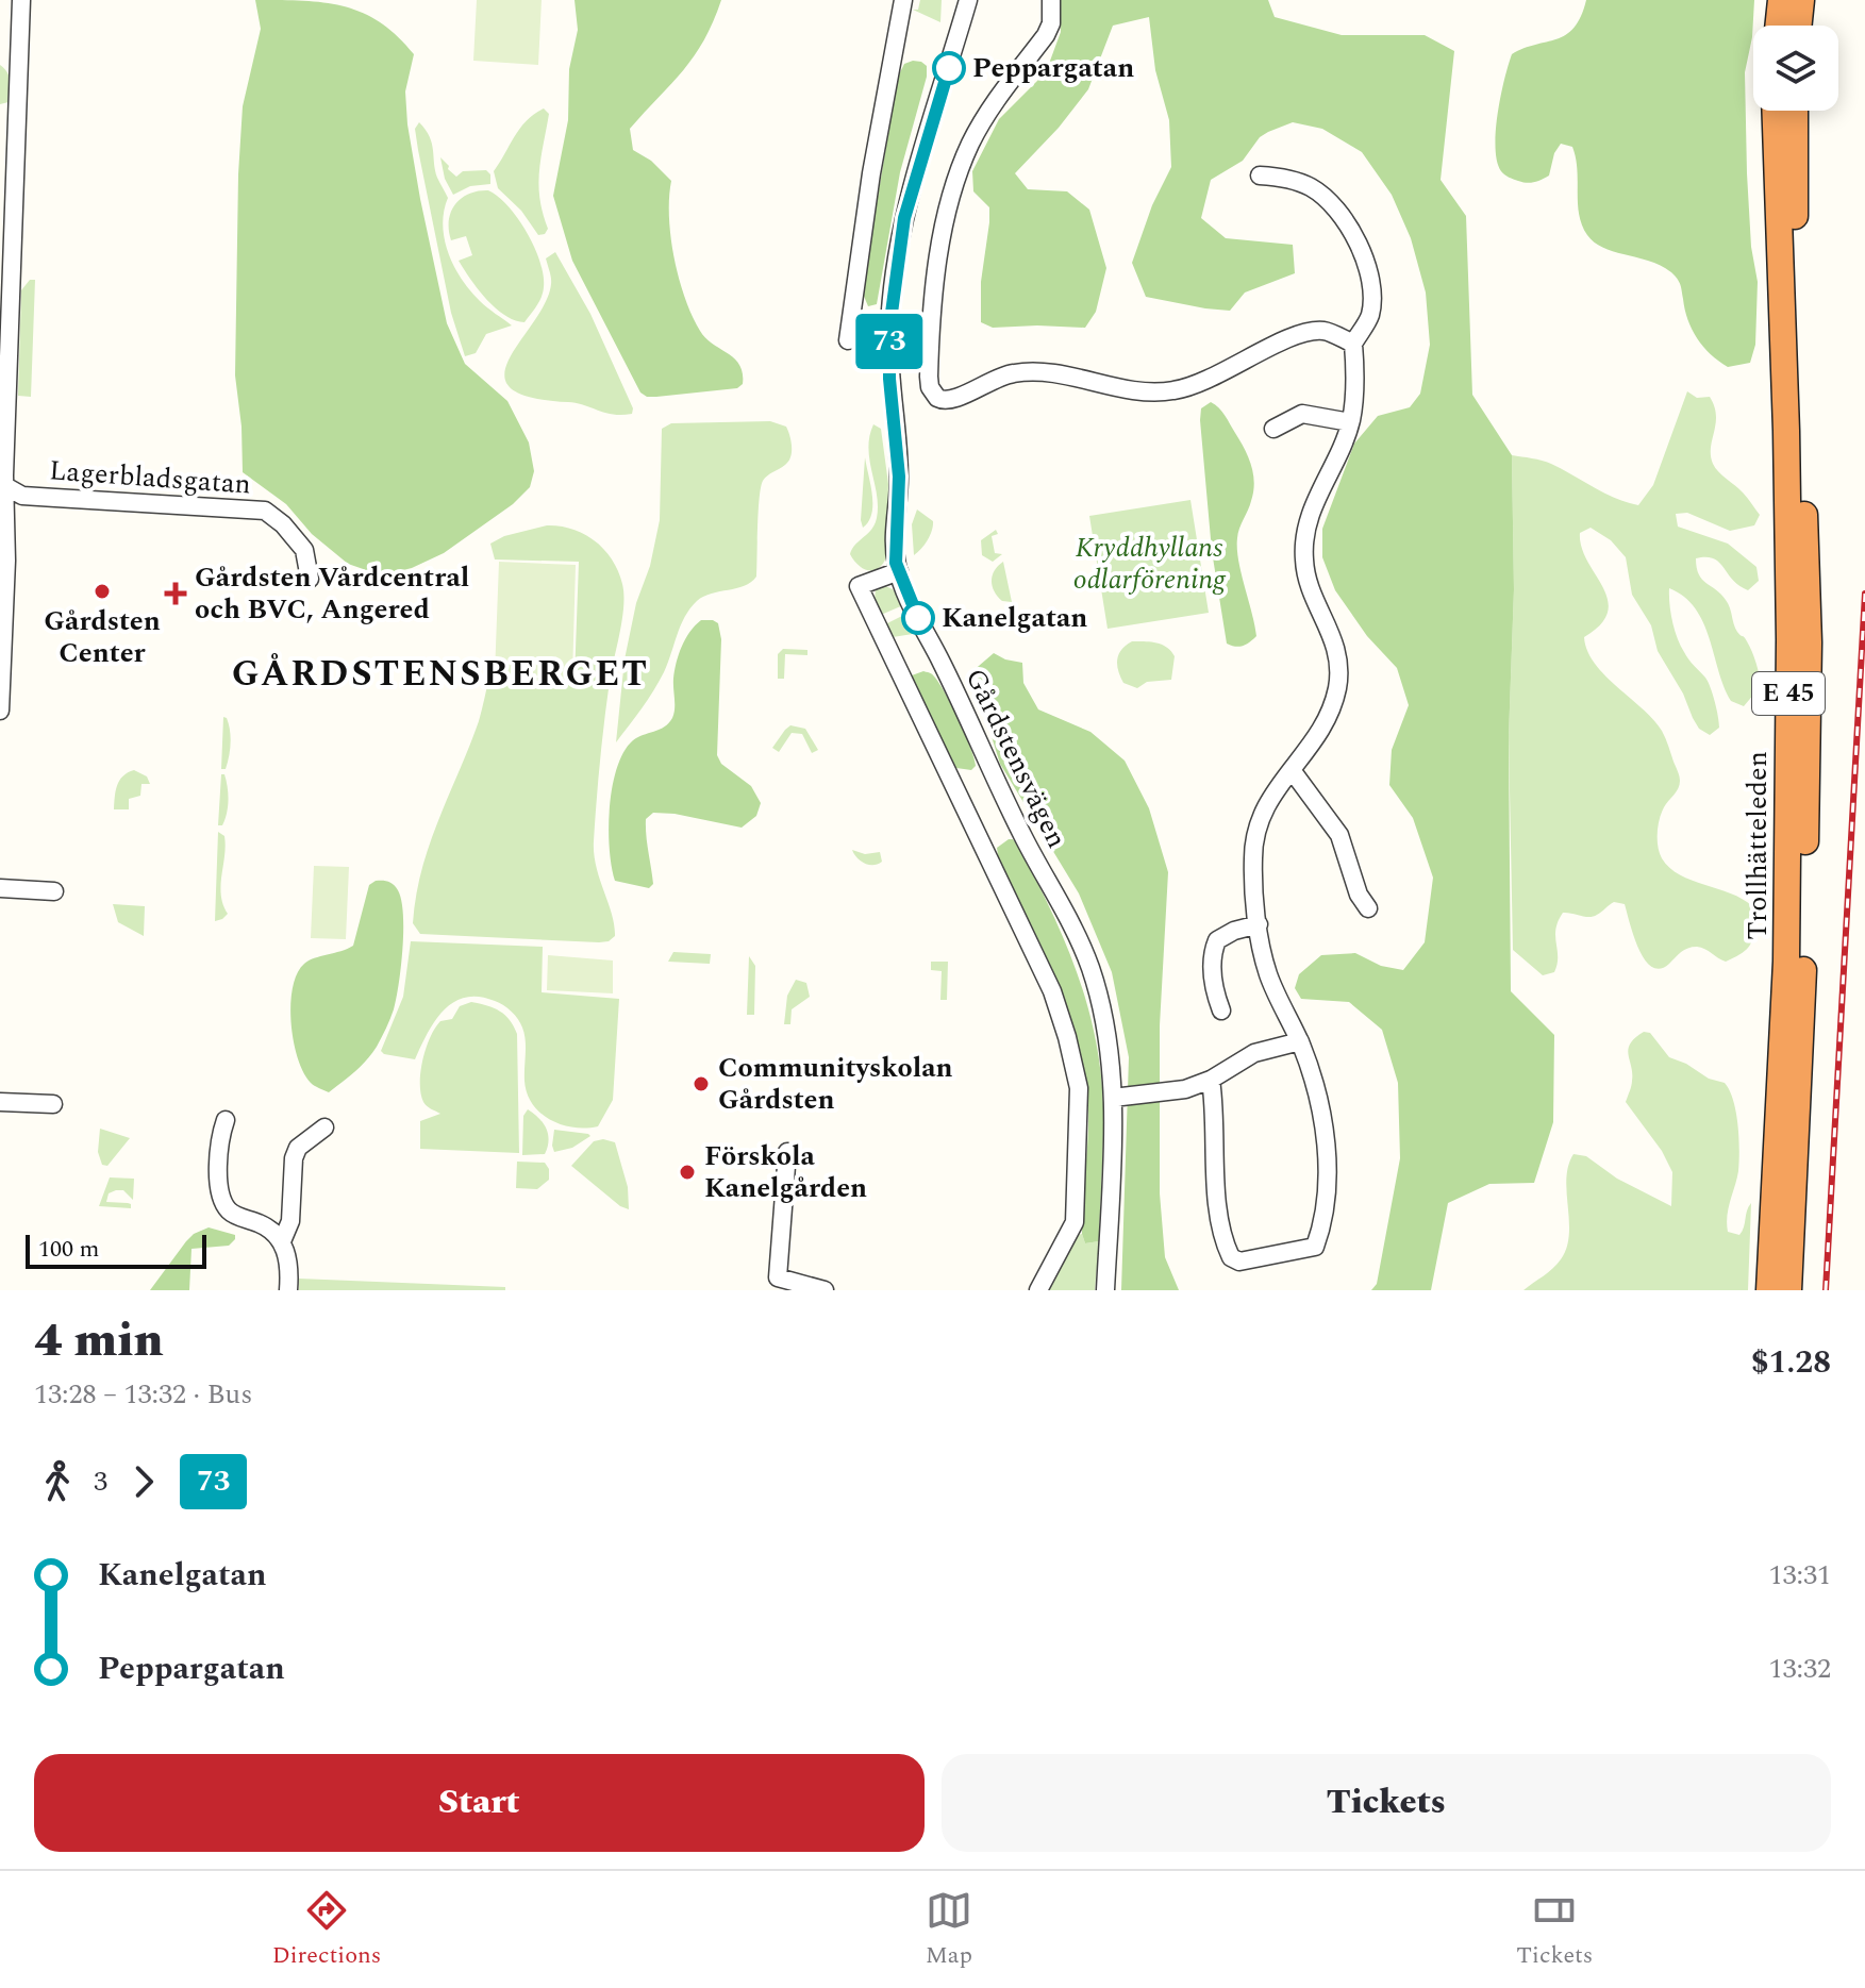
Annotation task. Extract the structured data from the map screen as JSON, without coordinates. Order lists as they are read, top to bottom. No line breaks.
{"streets":{"highway":["E 45","Trollhätteleden"],"street":["Lagerbladsgatan","Gårdstensvägen"]},"districts":["GÅRDSTENSBERGET"],"parks":["Kryddhyllans odlarförening"],"places":{"other":["Peppargatan","Gårdsten Center","Kanelgatan","Communityskolan Gårdsten","Förskola Kanelgården"],"health":["Gårdsten Vårdcentral och BVC, Angered"]},"lines":["bus line 73"],"scale_bar":"100 m","page":{"on_map":"73","scale":"100 m","heading":["4 min","13:28 – 13:32 · Bus","$1.28"],"legs":["3","73"],"list":[{"name":"Kanelgatan","value":"13:31"},{"name":"Peppargatan","value":"13:32"}],"buttons":["Start","Tickets"],"tabs":["Directions","Map","Tickets"]}}
